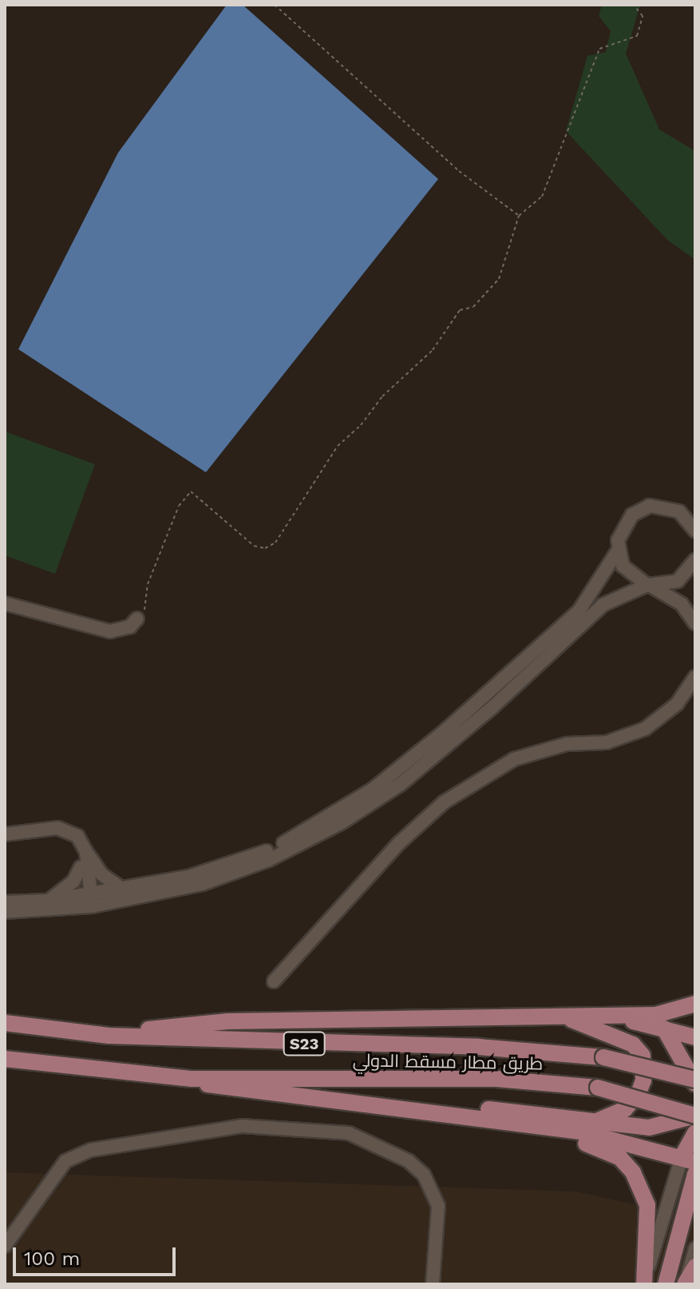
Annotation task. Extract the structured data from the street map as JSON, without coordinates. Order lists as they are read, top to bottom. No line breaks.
{"streets":{"main road":["S23","طريق مطار مسقط الدولي"]},"scale_bar":"100 m"}
